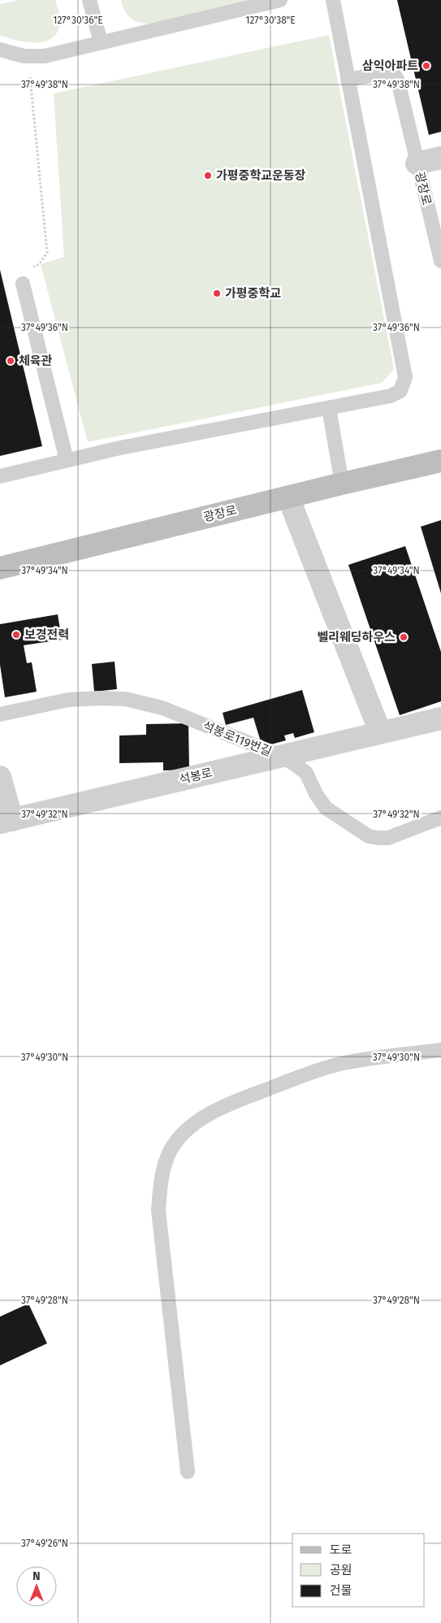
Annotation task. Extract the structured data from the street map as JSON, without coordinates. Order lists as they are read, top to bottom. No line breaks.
{"streets":{"street":["광장로","석봉로"],"lane":["석봉로119번길"]},"crossings":[["석봉로119번길","석봉로"]],"places":["삼익아파트","가평중학교운동장","가평중학교","체육관","보경전력","벨리웨딩하우스"],"legend":["도로","공원","건물"],"north":"top","coordinates":["127°30'36\"E","127°30'38\"E","37°49'38\"N","37°49'36\"N","37°49'34\"N","37°49'32\"N","37°49'30\"N","37°49'28\"N","37°49'26\"N"]}
